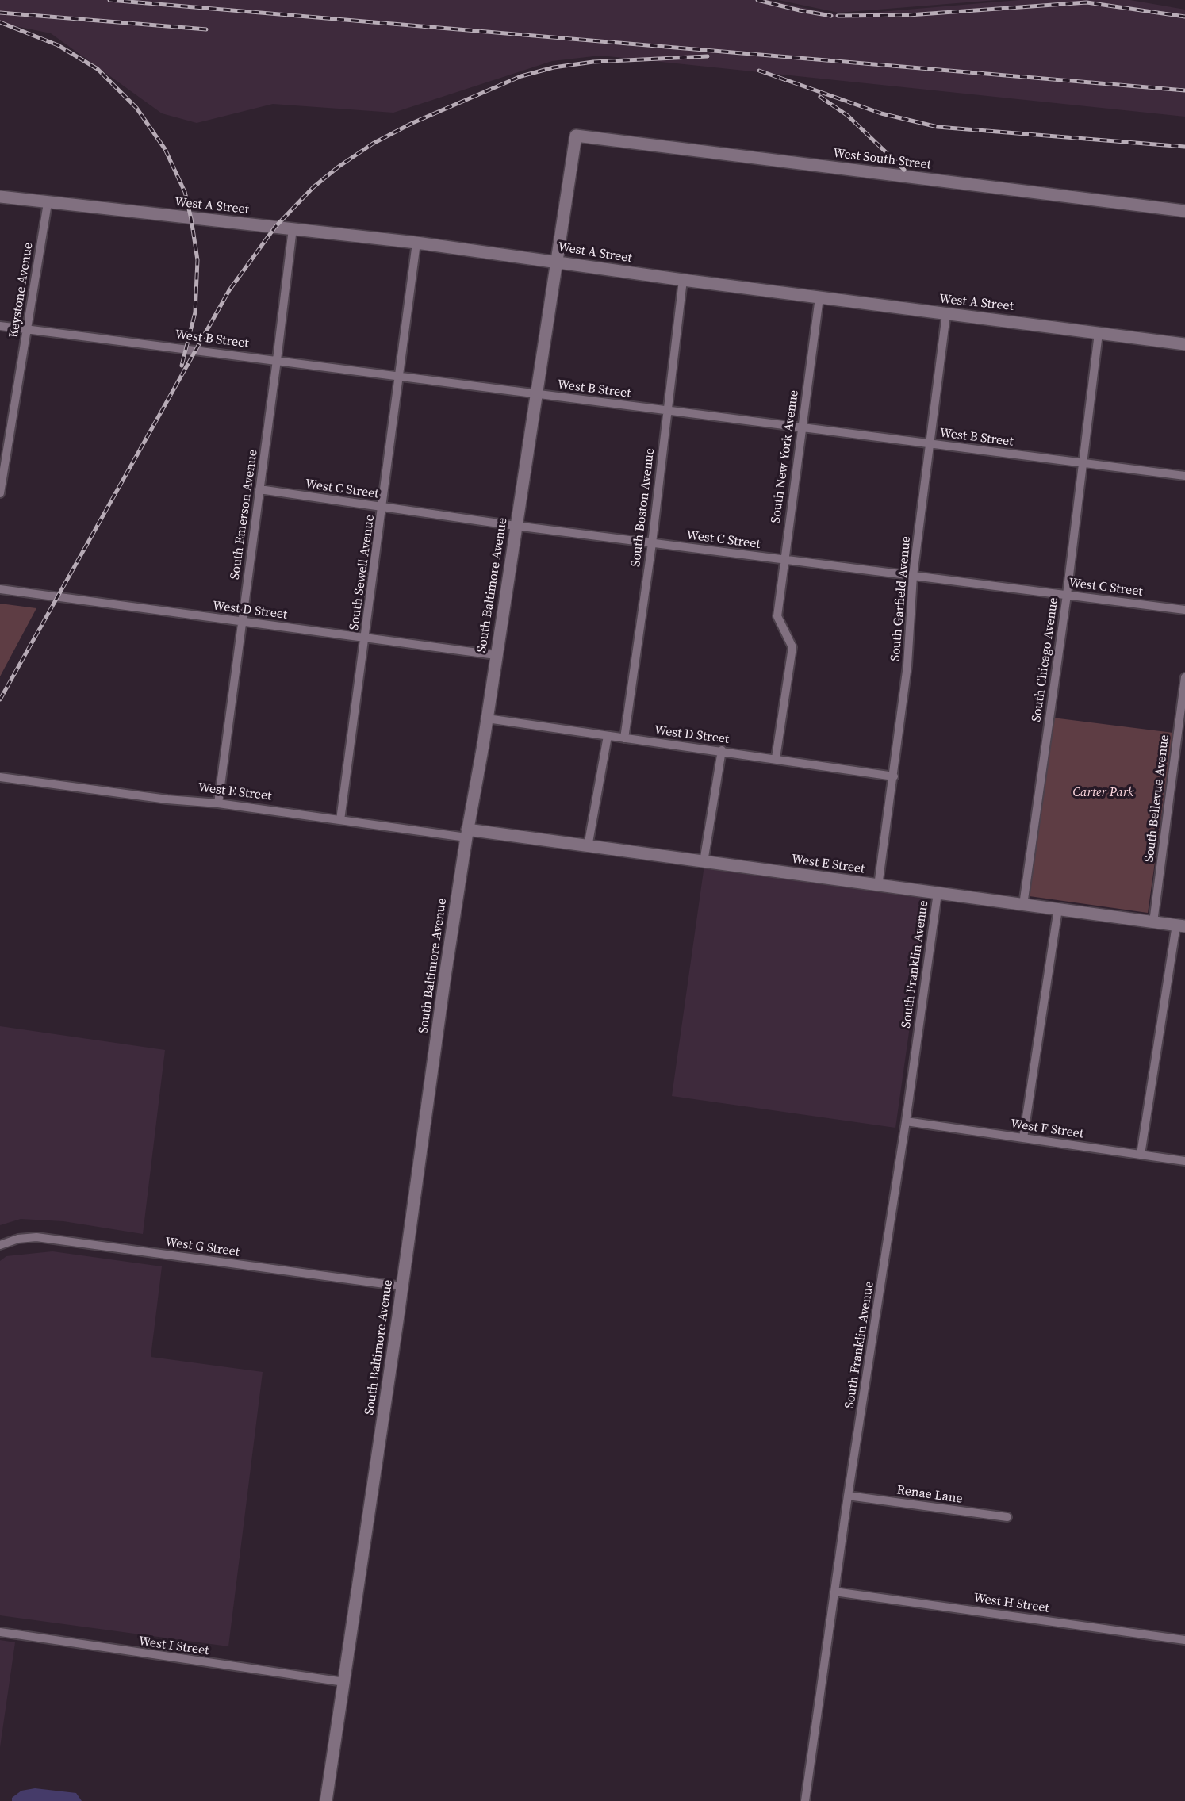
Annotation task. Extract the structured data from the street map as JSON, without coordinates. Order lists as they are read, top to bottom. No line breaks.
{"streets":{"street":["West South Street","West A Street","Keystone Avenue","West B Street","South New York Avenue","West C Street","South Boston Avenue","South Emerson Avenue","South Sewell Avenue","South Baltimore Avenue","South Garfield Avenue","West D Street","South Chicago Avenue","West E Street","South Bellevue Avenue","South Franklin Avenue","West F Street","West G Street","Renae Lane","West H Street","West I Street"]},"crossings":[["West South Street","South Baltimore Avenue"],["West A Street","Keystone Avenue"],["West A Street","South New York Avenue"],["West A Street","South Boston Avenue"],["West A Street","South Emerson Avenue"],["West A Street","South Sewell Avenue"],["West A Street","South Baltimore Avenue"],["West A Street","South Garfield Avenue"],["West A Street","South Chicago Avenue"],["Keystone Avenue","West B Street"],["West B Street","South New York Avenue"],["West B Street","South Boston Avenue"],["West B Street","South Emerson Avenue"],["West B Street","South Sewell Avenue"],["West B Street","South Baltimore Avenue"],["West B Street","South Garfield Avenue"],["West B Street","South Chicago Avenue"],["South New York Avenue","West C Street"],["South New York Avenue","West D Street"],["West C Street","South Boston Avenue"],["West C Street","South Emerson Avenue"],["West C Street","South Sewell Avenue"],["West C Street","South Baltimore Avenue"],["West C Street","South Garfield Avenue"],["West C Street","South Chicago Avenue"],["South Boston Avenue","West D Street"],["South Emerson Avenue","West D Street"],["South Emerson Avenue","West E Street"],["South Sewell Avenue","West D Street"],["South Sewell Avenue","West E Street"],["South Baltimore Avenue","West D Street"],["South Baltimore Avenue","West E Street"],["South Baltimore Avenue","West G Street"],["South Baltimore Avenue","West I Street"],["South Garfield Avenue","West D Street"],["South Garfield Avenue","West E Street"],["South Chicago Avenue","West E Street"],["West E Street","South Bellevue Avenue"],["West E Street","South Franklin Avenue"],["South Franklin Avenue","West F Street"],["South Franklin Avenue","Renae Lane"],["South Franklin Avenue","West H Street"]],"parks":["Carter Park"]}
